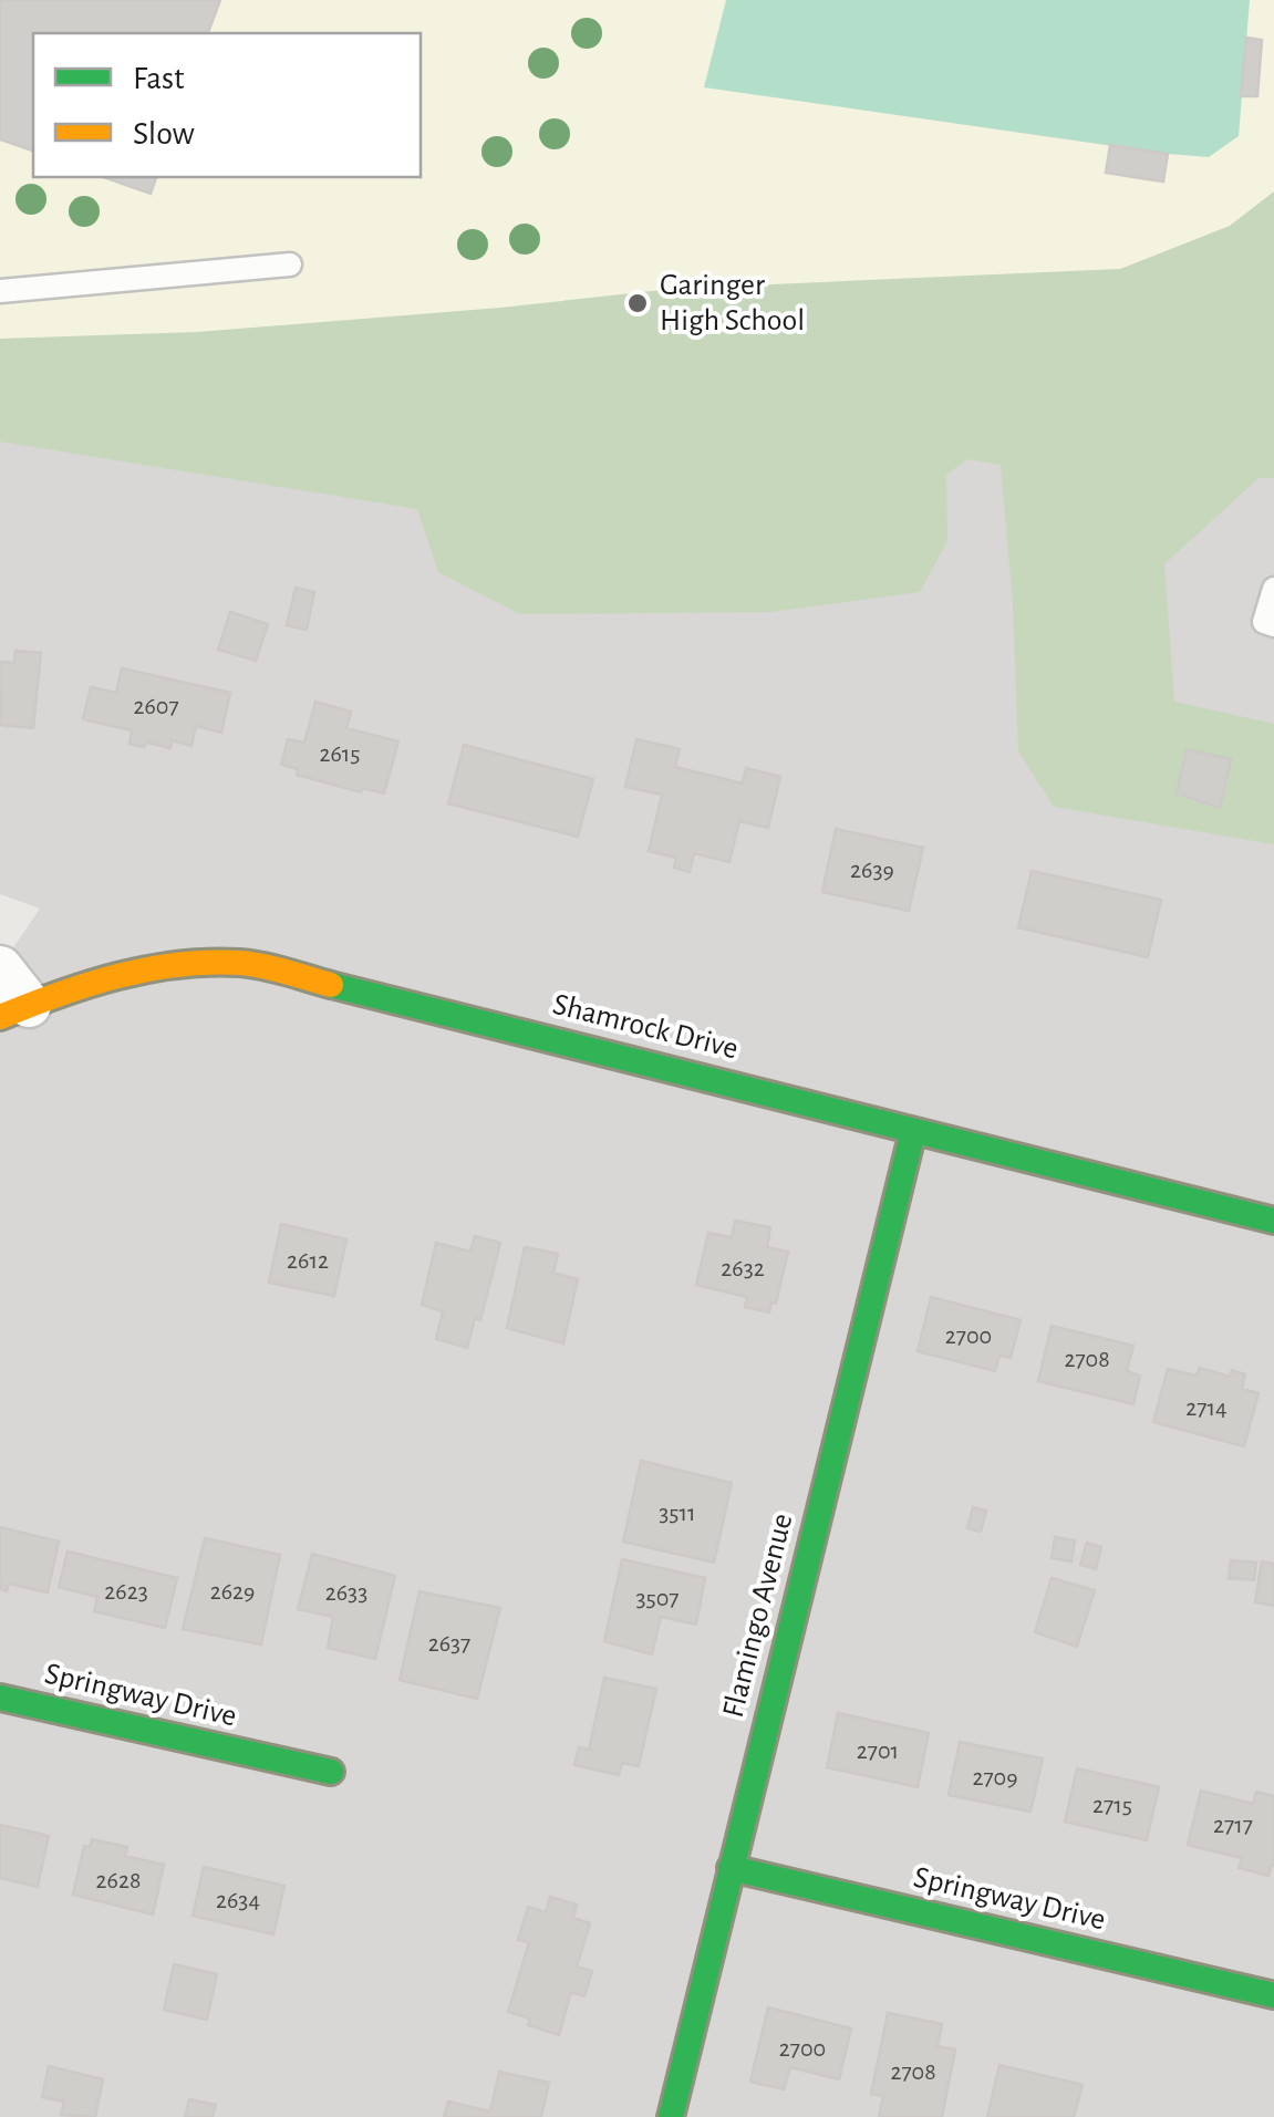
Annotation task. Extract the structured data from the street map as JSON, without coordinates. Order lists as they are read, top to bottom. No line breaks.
{"streets":{"street":["Shamrock Drive","Flamingo Avenue","Springway Drive"]},"crossings":[["Shamrock Drive","Flamingo Avenue"],["Flamingo Avenue","Springway Drive"]],"places":["Garinger High School"],"house_numbers":["2607","2615","2639","2612","2632","2700","2708","2714","3511","2623","2629","2633","3507","2637","2701","2709","2715","2717","2628","2634","2700","2708"],"legend":["Fast","Slow"]}
